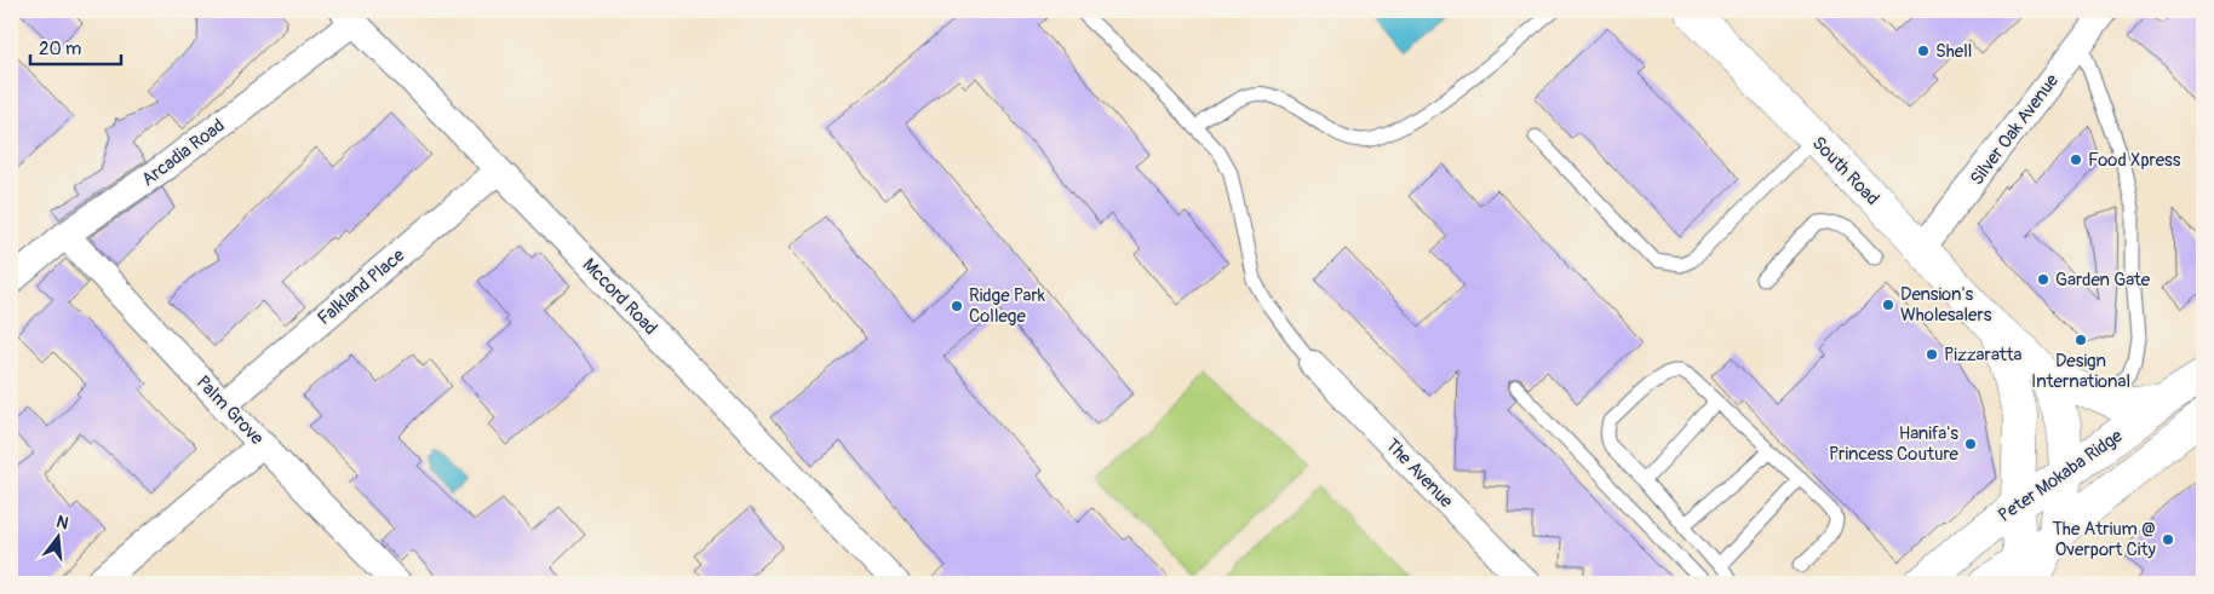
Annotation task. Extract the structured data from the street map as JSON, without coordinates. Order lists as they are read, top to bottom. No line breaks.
{"streets":{"main road":["South Road","Peter Mokaba Ridge"],"street":["Silver Oak Avenue","Arcadia Road","Falkland Place","Mccord Road","Palm Grove","The Avenue"]},"crossings":[["Silver Oak Avenue","South Road"],["Arcadia Road","Mccord Road"],["Arcadia Road","Palm Grove"],["South Road","Peter Mokaba Ridge"],["Falkland Place","Mccord Road"],["Falkland Place","Palm Grove"]],"places":["Shell","Food Xpress","Garden Gate","Dension's Wholesalers","Ridge Park College","Design International","Pizzaratta","Hanifa's Princess Couture","The Atrium @ Overport City"],"scale_bar":"20 m","north":"top"}
